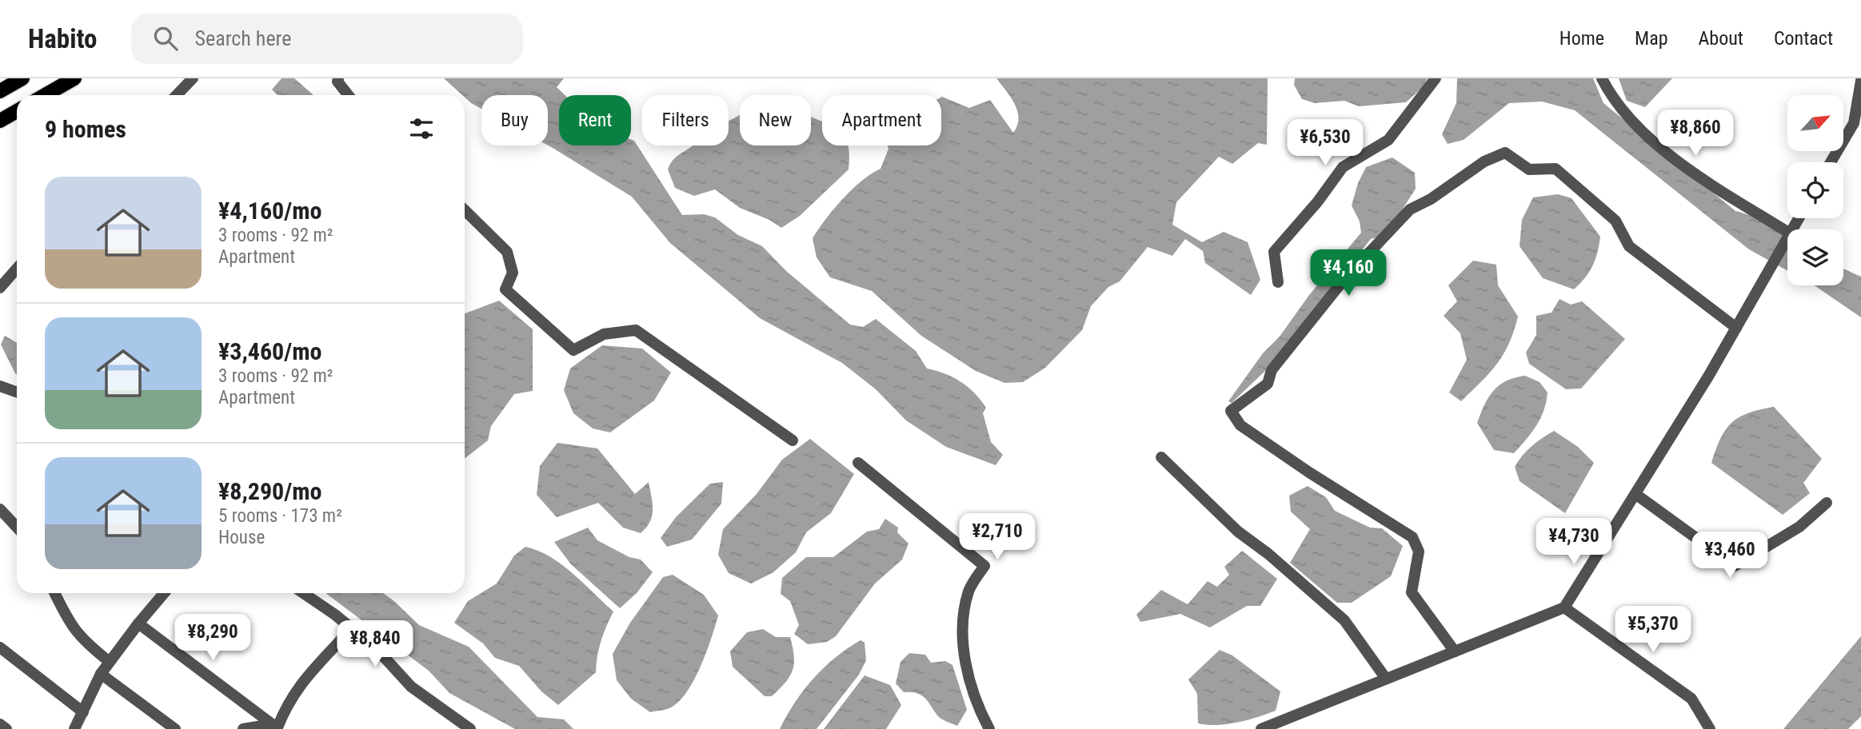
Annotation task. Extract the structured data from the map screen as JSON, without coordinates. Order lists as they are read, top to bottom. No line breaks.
{"north":"top right","page":{"header":"Habito","search":"Search here","nav":["Home","Map","About","Contact"],"chip":["Buy","Rent","Filters","New","Apartment"],"heading":"9 homes","price":["¥8,860","¥6,530","¥4,160","¥2,710","¥4,730","¥3,460","¥5,370","¥8,290","¥8,840"],"list":[{"name":"¥4,160/mo","note":"3 rooms · 92 m² · Apartment"},{"name":"¥3,460/mo","note":"3 rooms · 92 m² · Apartment"},{"name":"¥8,290/mo","note":"5 rooms · 173 m² · House"}]}}
